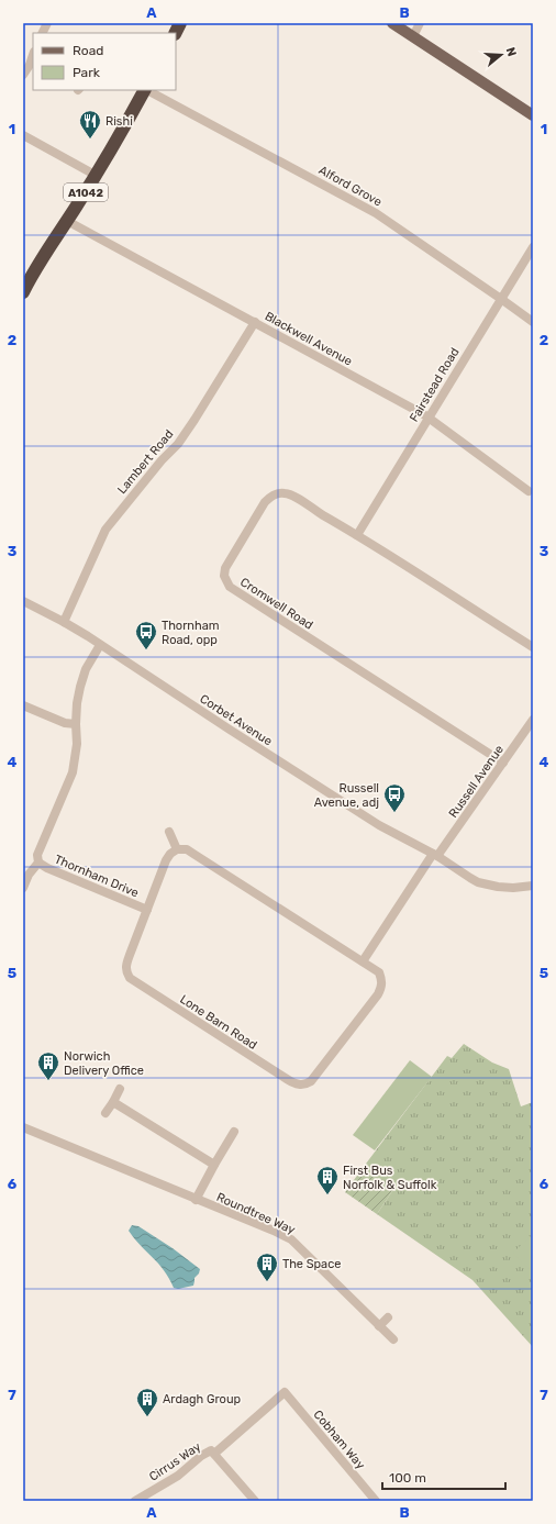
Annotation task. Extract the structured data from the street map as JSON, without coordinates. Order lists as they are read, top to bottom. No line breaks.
{"streets":{"highway":["A1042"],"street":["Alford Grove","Blackwell Avenue","Fairstead Road","Lambert Road","Cromwell Road","Corbet Avenue","Russell Avenue","Thornham Drive","Lone Barn Road","Roundtree Way","Cobham Way","Cirrus Way"]},"crossings":[["Alford Grove","Fairstead Road"],["A1042","Blackwell Avenue"],["Blackwell Avenue","Fairstead Road"],["Blackwell Avenue","Lambert Road"],["Fairstead Road","Cromwell Road"],["Lambert Road","Corbet Avenue"],["Cromwell Road","Russell Avenue"],["Corbet Avenue","Russell Avenue"],["Thornham Drive","Lone Barn Road"],["Cobham Way","Cirrus Way"]],"places":{"restaurant":["Rishi"],"bus stop":["Thornham Road, opp","Russell Avenue, adj"],"building":["Norwich Delivery Office","First Bus Norfolk & Suffolk","The Space","Ardagh Group"]},"legend":["Road","Park"],"scale_bar":"100 m","north":"right","grid":{"columns":["A","B"],"rows":["1","2","3","4","5","6","7"]}}
